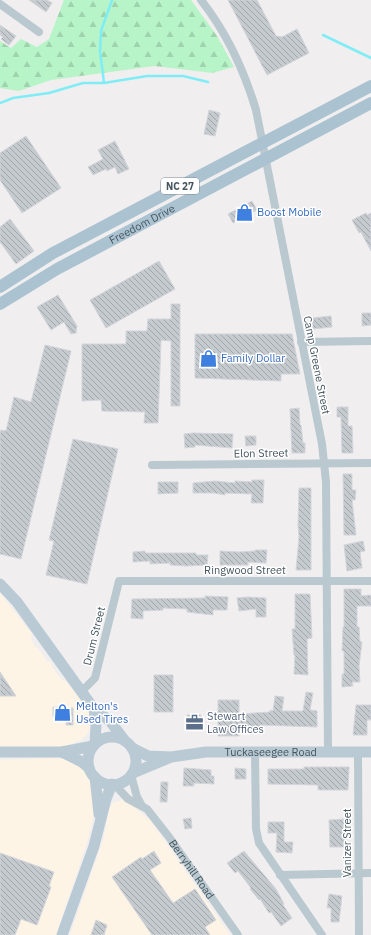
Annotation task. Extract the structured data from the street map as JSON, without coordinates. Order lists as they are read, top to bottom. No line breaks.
{"streets":{"main road":["NC 27","Freedom Drive","Tuckaseegee Road"],"street":["Camp Greene Street","Elon Street","Ringwood Street","Drum Street","Vanizer Street","Berryhill Road"]},"crossings":[["Freedom Drive","Camp Greene Street"],["Camp Greene Street","Elon Street"],["Camp Greene Street","Ringwood Street"],["Camp Greene Street","Tuckaseegee Road"],["Ringwood Street","Drum Street"],["Tuckaseegee Road","Vanizer Street"],["Tuckaseegee Road","Berryhill Road"]],"places":{"shop":["Boost Mobile","Family Dollar","Melton's Used Tires"],"office":["Stewart Law Offices"]}}
